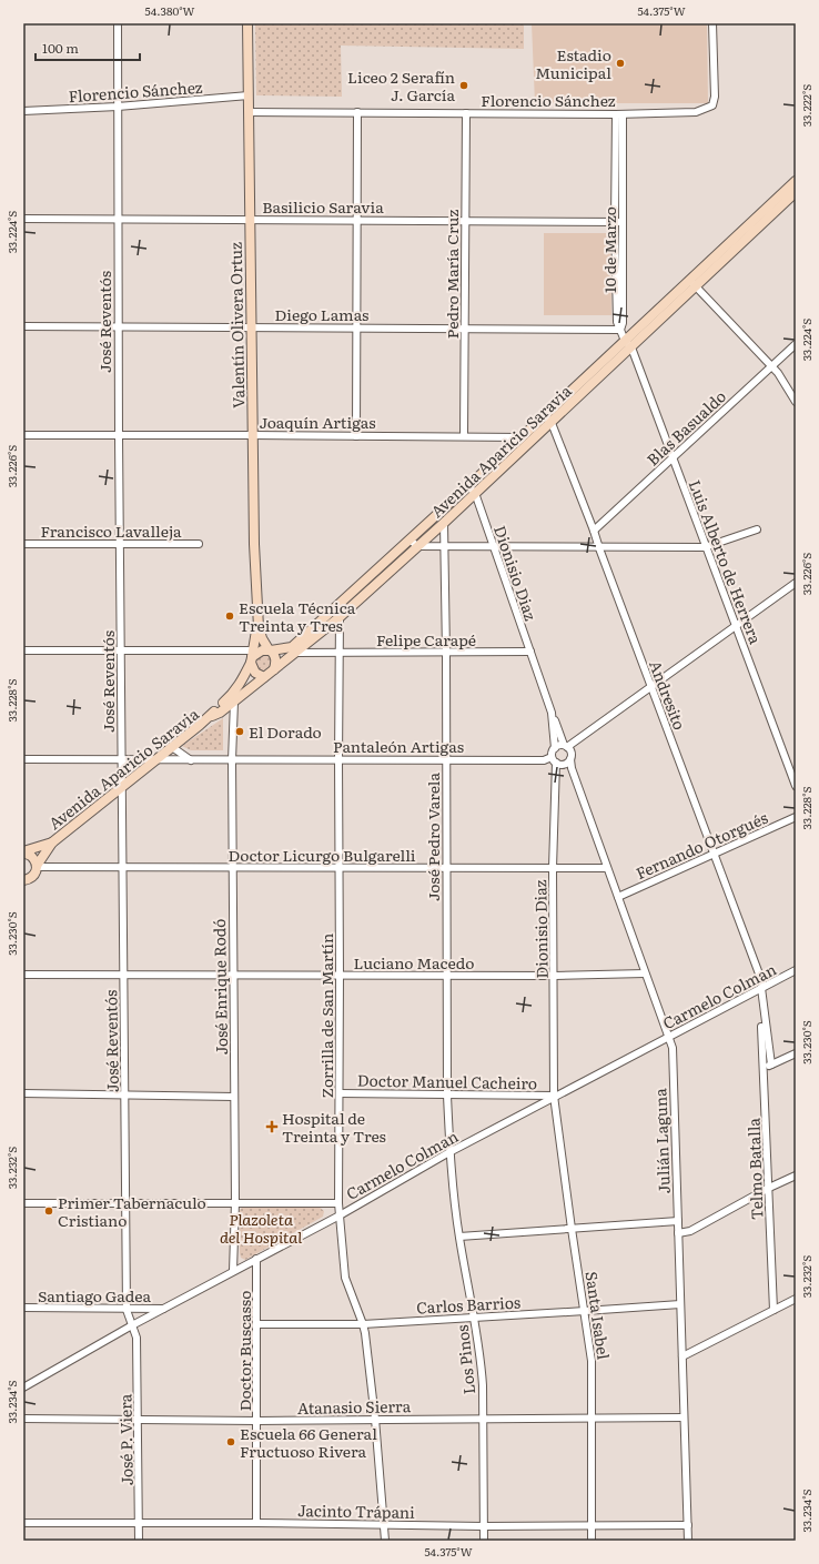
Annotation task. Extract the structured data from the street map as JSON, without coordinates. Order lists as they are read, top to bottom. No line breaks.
{"streets":{"street":["Florencio Sánchez","Basilicio Saravia","10 de Marzo","Pedro María Cruz","Diego Lamas","José Reventós","Valentín Olivera Ortuz","Joaquín Artigas","Blas Basualdo","Avenida Aparicio Saravia","Francisco Lavalleja","Luis Alberto de Herrera","Dionisio Diaz","Felipe Carapé","Andresito","Pantaleón Artigas","José Pedro Varela","Fernando Otorgués","Doctor Licurgo Bulgarelli","Luciano Macedo","José Enrique Rodó","Carmelo Colman","Zorrilla de San Martín","Doctor Manuel Cacheiro","Julián Laguna","Telmo Batalla","Santiago Gadea","Carlos Barrios","Santa Isabel","Doctor Buscasso","Los Pinos","Atanasio Sierra","José P. Viera","Jacinto Trápani"]},"crossings":[["Florencio Sánchez","10 de Marzo"],["Florencio Sánchez","Pedro María Cruz"],["Florencio Sánchez","José Reventós"],["Florencio Sánchez","Valentín Olivera Ortuz"],["Basilicio Saravia","10 de Marzo"],["Basilicio Saravia","Pedro María Cruz"],["Basilicio Saravia","José Reventós"],["Basilicio Saravia","Valentín Olivera Ortuz"],["10 de Marzo","Diego Lamas"],["Pedro María Cruz","Diego Lamas"],["Pedro María Cruz","Joaquín Artigas"],["Diego Lamas","José Reventós"],["Diego Lamas","Valentín Olivera Ortuz"],["José Reventós","Joaquín Artigas"],["José Reventós","Avenida Aparicio Saravia"],["José Reventós","Francisco Lavalleja"],["José Reventós","Pantaleón Artigas"],["José Reventós","Doctor Licurgo Bulgarelli"],["José Reventós","Luciano Macedo"],["José Reventós","Carmelo Colman"],["José Reventós","Santiago Gadea"],["José Reventós","José P. Viera"],["Valentín Olivera Ortuz","Joaquín Artigas"],["Valentín Olivera Ortuz","Avenida Aparicio Saravia"],["Joaquín Artigas","Avenida Aparicio Saravia"],["Blas Basualdo","Luis Alberto de Herrera"],["Blas Basualdo","Andresito"],["Avenida Aparicio Saravia","Luis Alberto de Herrera"],["Avenida Aparicio Saravia","Dionisio Diaz"],["Avenida Aparicio Saravia","Felipe Carapé"],["Avenida Aparicio Saravia","Andresito"],["Avenida Aparicio Saravia","Pantaleón Artigas"],["Avenida Aparicio Saravia","José Pedro Varela"],["Avenida Aparicio Saravia","Doctor Licurgo Bulgarelli"],["Avenida Aparicio Saravia","José Enrique Rodó"],["Avenida Aparicio Saravia","Zorrilla de San Martín"],["Dionisio Diaz","Felipe Carapé"],["Dionisio Diaz","Pantaleón Artigas"],["Dionisio Diaz","Doctor Licurgo Bulgarelli"],["Dionisio Diaz","Luciano Macedo"],["Dionisio Diaz","Carmelo Colman"],["Dionisio Diaz","Doctor Manuel Cacheiro"],["Dionisio Diaz","Julián Laguna"],["Dionisio Diaz","Santa Isabel"],["Felipe Carapé","José Pedro Varela"],["Felipe Carapé","Zorrilla de San Martín"],["Andresito","Fernando Otorgués"],["Andresito","Carmelo Colman"],["Pantaleón Artigas","José Pedro Varela"],["Pantaleón Artigas","José Enrique Rodó"],["Pantaleón Artigas","Zorrilla de San Martín"],["Pantaleón Artigas","Julián Laguna"],["José Pedro Varela","Doctor Licurgo Bulgarelli"],["José Pedro Varela","Luciano Macedo"],["José Pedro Varela","Carmelo Colman"],["José Pedro Varela","Doctor Manuel Cacheiro"],["José Pedro Varela","Los Pinos"],["Fernando Otorgués","Julián Laguna"],["Doctor Licurgo Bulgarelli","José Enrique Rodó"],["Doctor Licurgo Bulgarelli","Zorrilla de San Martín"],["Doctor Licurgo Bulgarelli","Julián Laguna"],["Luciano Macedo","José Enrique Rodó"],["Luciano Macedo","Zorrilla de San Martín"],["Luciano Macedo","Julián Laguna"],["José Enrique Rodó","Carmelo Colman"],["Carmelo Colman","Zorrilla de San Martín"],["Carmelo Colman","Doctor Manuel Cacheiro"],["Carmelo Colman","Julián Laguna"],["Carmelo Colman","Santiago Gadea"],["Carmelo Colman","Santa Isabel"],["Carmelo Colman","Doctor Buscasso"],["Carmelo Colman","Los Pinos"],["Zorrilla de San Martín","Doctor Manuel Cacheiro"],["Zorrilla de San Martín","Carlos Barrios"],["Zorrilla de San Martín","Atanasio Sierra"],["Zorrilla de San Martín","Jacinto Trápani"],["Doctor Manuel Cacheiro","Santa Isabel"],["Julián Laguna","Carlos Barrios"],["Julián Laguna","Atanasio Sierra"],["Julián Laguna","Jacinto Trápani"],["Carlos Barrios","Santa Isabel"],["Carlos Barrios","Doctor Buscasso"],["Carlos Barrios","Los Pinos"],["Santa Isabel","Atanasio Sierra"],["Santa Isabel","Jacinto Trápani"],["Doctor Buscasso","Atanasio Sierra"],["Doctor Buscasso","Jacinto Trápani"],["Los Pinos","Atanasio Sierra"],["Los Pinos","Jacinto Trápani"],["Atanasio Sierra","José P. Viera"],["José P. Viera","Jacinto Trápani"]],"parks":["Plazoleta del Hospital"],"places":{"other":["Estadio Municipal","Liceo 2 Serafín J. García","Escuela Técnica Treinta y Tres","El Dorado","Primer Tabernaculo Cristiano","Escuela 66 General Fructuoso Rivera"],"health":["Hospital de Treinta y Tres"]},"scale_bar":"100 m","coordinates":["54.380°W","54.375°W","33.222°S","33.224°S","33.226°S","33.228°S","33.230°S","33.232°S","33.234°S"]}
